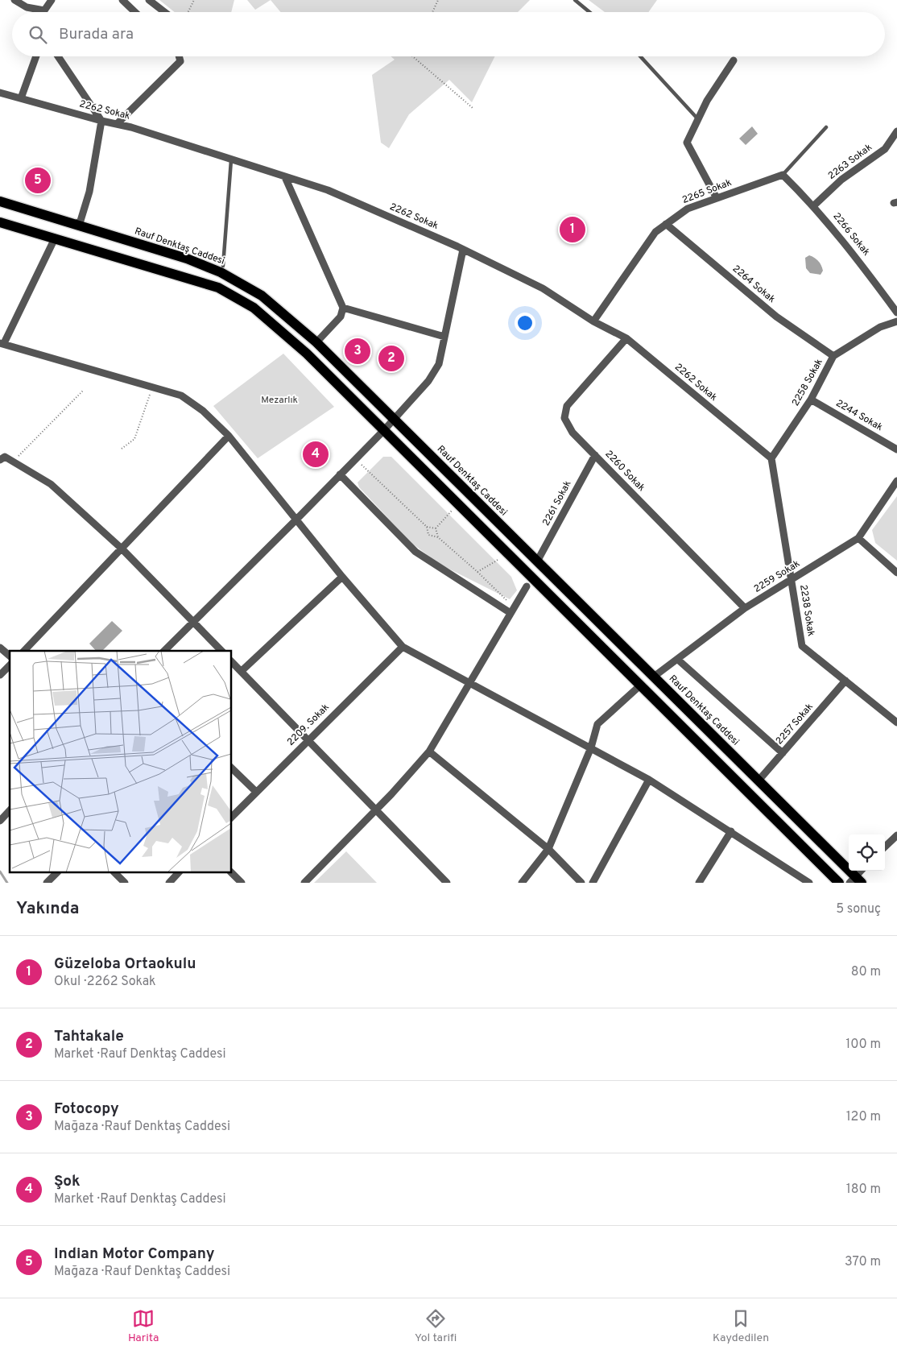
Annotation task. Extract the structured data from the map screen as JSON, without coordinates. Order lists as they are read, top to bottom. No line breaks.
{"streets":{"main road":["Rauf Denktaş Caddesi"],"street":["2262 Sokak","2263 Sokak","2265 Sokak","2266 Sokak","2264 Sokak","2258 Sokak","2244 Sokak","2260 Sokak","2261 Sokak","2259 Sokak","2238 Sokak","2257 Sokak","2209. Sokak"]},"crossings":[["2262 Sokak","2265 Sokak"],["2262 Sokak","2258 Sokak"],["2262 Sokak","2260 Sokak"],["2262 Sokak","2238 Sokak"],["2263 Sokak","2266 Sokak"],["2265 Sokak","2266 Sokak"],["2265 Sokak","2264 Sokak"],["Rauf Denktaş Caddesi","2261 Sokak"],["Rauf Denktaş Caddesi","2259 Sokak"],["Rauf Denktaş Caddesi","2257 Sokak"],["2264 Sokak","2258 Sokak"],["2258 Sokak","2244 Sokak"],["2258 Sokak","2238 Sokak"],["2260 Sokak","2261 Sokak"],["2260 Sokak","2259 Sokak"],["2259 Sokak","2238 Sokak"],["2238 Sokak","2257 Sokak"]],"parks":["Mezarlık"],"page":{"search":"Burada ara","pins":["5","1","3","2","4"],"heading":["Yakında","5 sonuç"],"list":[{"mark":"1","name":"Güzeloba Ortaokulu","note":"Okul · 2262 Sokak","value":"80 m"},{"mark":"2","name":"Tahtakale","note":"Market · Rauf Denktaş Caddesi","value":"100 m"},{"mark":"3","name":"Fotocopy","note":"Mağaza · Rauf Denktaş Caddesi","value":"120 m"},{"mark":"4","name":"Şok","note":"Market · Rauf Denktaş Caddesi","value":"180 m"},{"mark":"5","name":"Indian Motor Company","note":"Mağaza · Rauf Denktaş Caddesi","value":"370 m"}],"nav":["Harita","Yol tarifi","Kaydedilen"]}}
